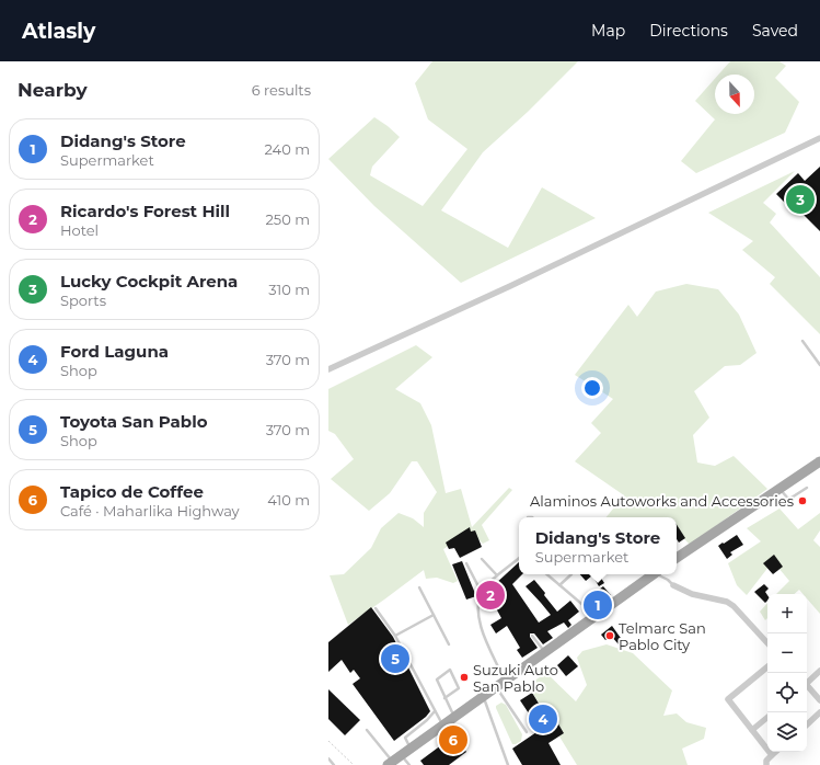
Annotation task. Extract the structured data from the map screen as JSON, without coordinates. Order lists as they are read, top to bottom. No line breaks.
{"places":["Alaminos Autoworks and Accessories","Telmarc San Pablo City","Suzuki Auto San Pablo"],"north":"bottom","page":{"header":"Atlasly","nav":["Map","Directions","Saved"],"heading":["Nearby","6 results"],"list":[{"mark":"1","name":"Didang's Store","note":"Supermarket","value":"240 m"},{"mark":"2","name":"Ricardo's Forest Hill","note":"Hotel","value":"250 m"},{"mark":"3","name":"Lucky Cockpit Arena","note":"Sports","value":"310 m"},{"mark":"4","name":"Ford Laguna","note":"Shop","value":"370 m"},{"mark":"5","name":"Toyota San Pablo","note":"Shop","value":"370 m"},{"mark":"6","name":"Tapico de Coffee","note":"Café · Maharlika Highway","value":"410 m"}],"pins":["3","2","1","5","4","6"],"popup":["Didang's Store","Supermarket"],"map_buttons":["+","−"]}}
